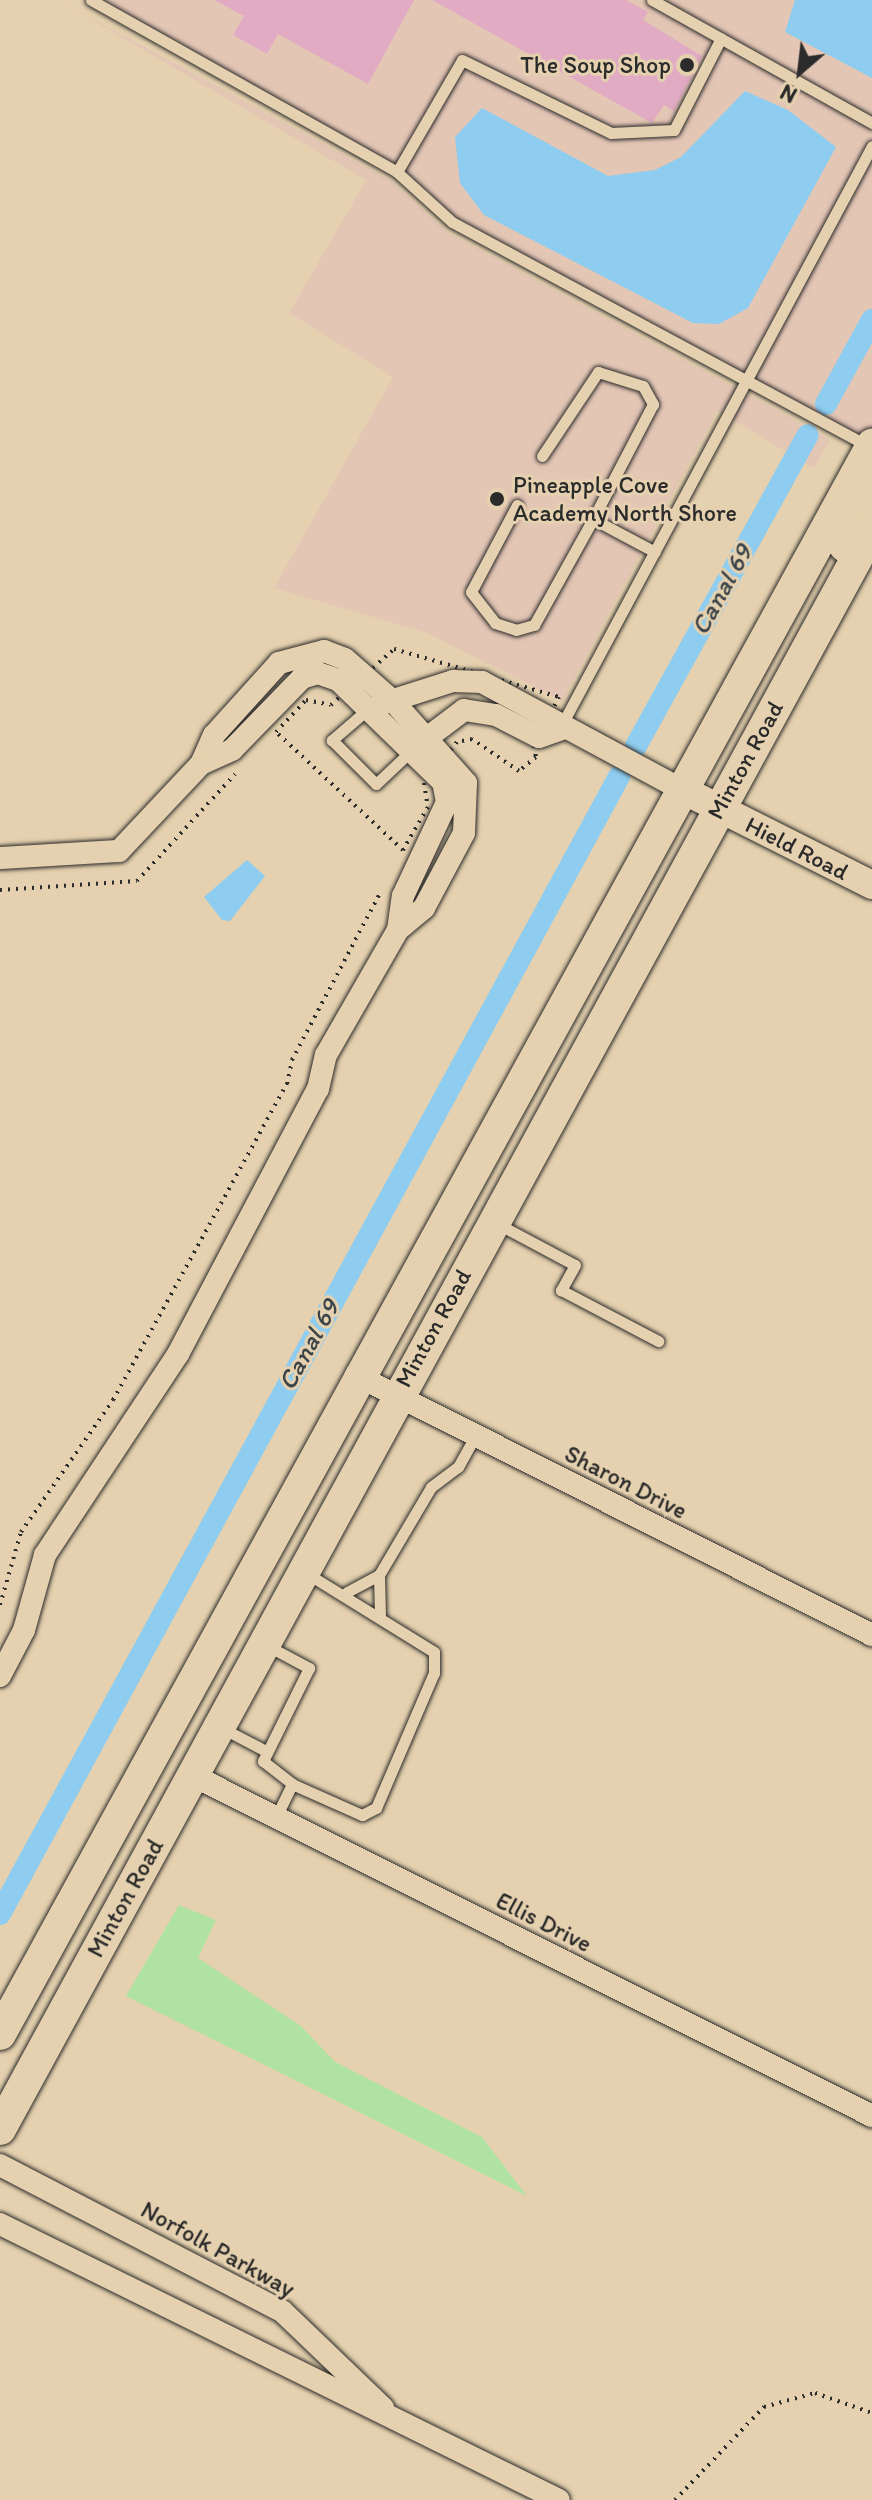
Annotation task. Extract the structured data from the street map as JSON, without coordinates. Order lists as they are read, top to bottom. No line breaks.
{"streets":{"main road":["Minton Road"],"street":["Hield Road","Sharon Drive","Ellis Drive","Norfolk Parkway"]},"crossings":[["Minton Road","Hield Road"],["Minton Road","Sharon Drive"],["Minton Road","Ellis Drive"]],"water":["Canal 69"],"places":["The Soup Shop","Pineapple Cove Academy North Shore"],"north":"bottom left"}
